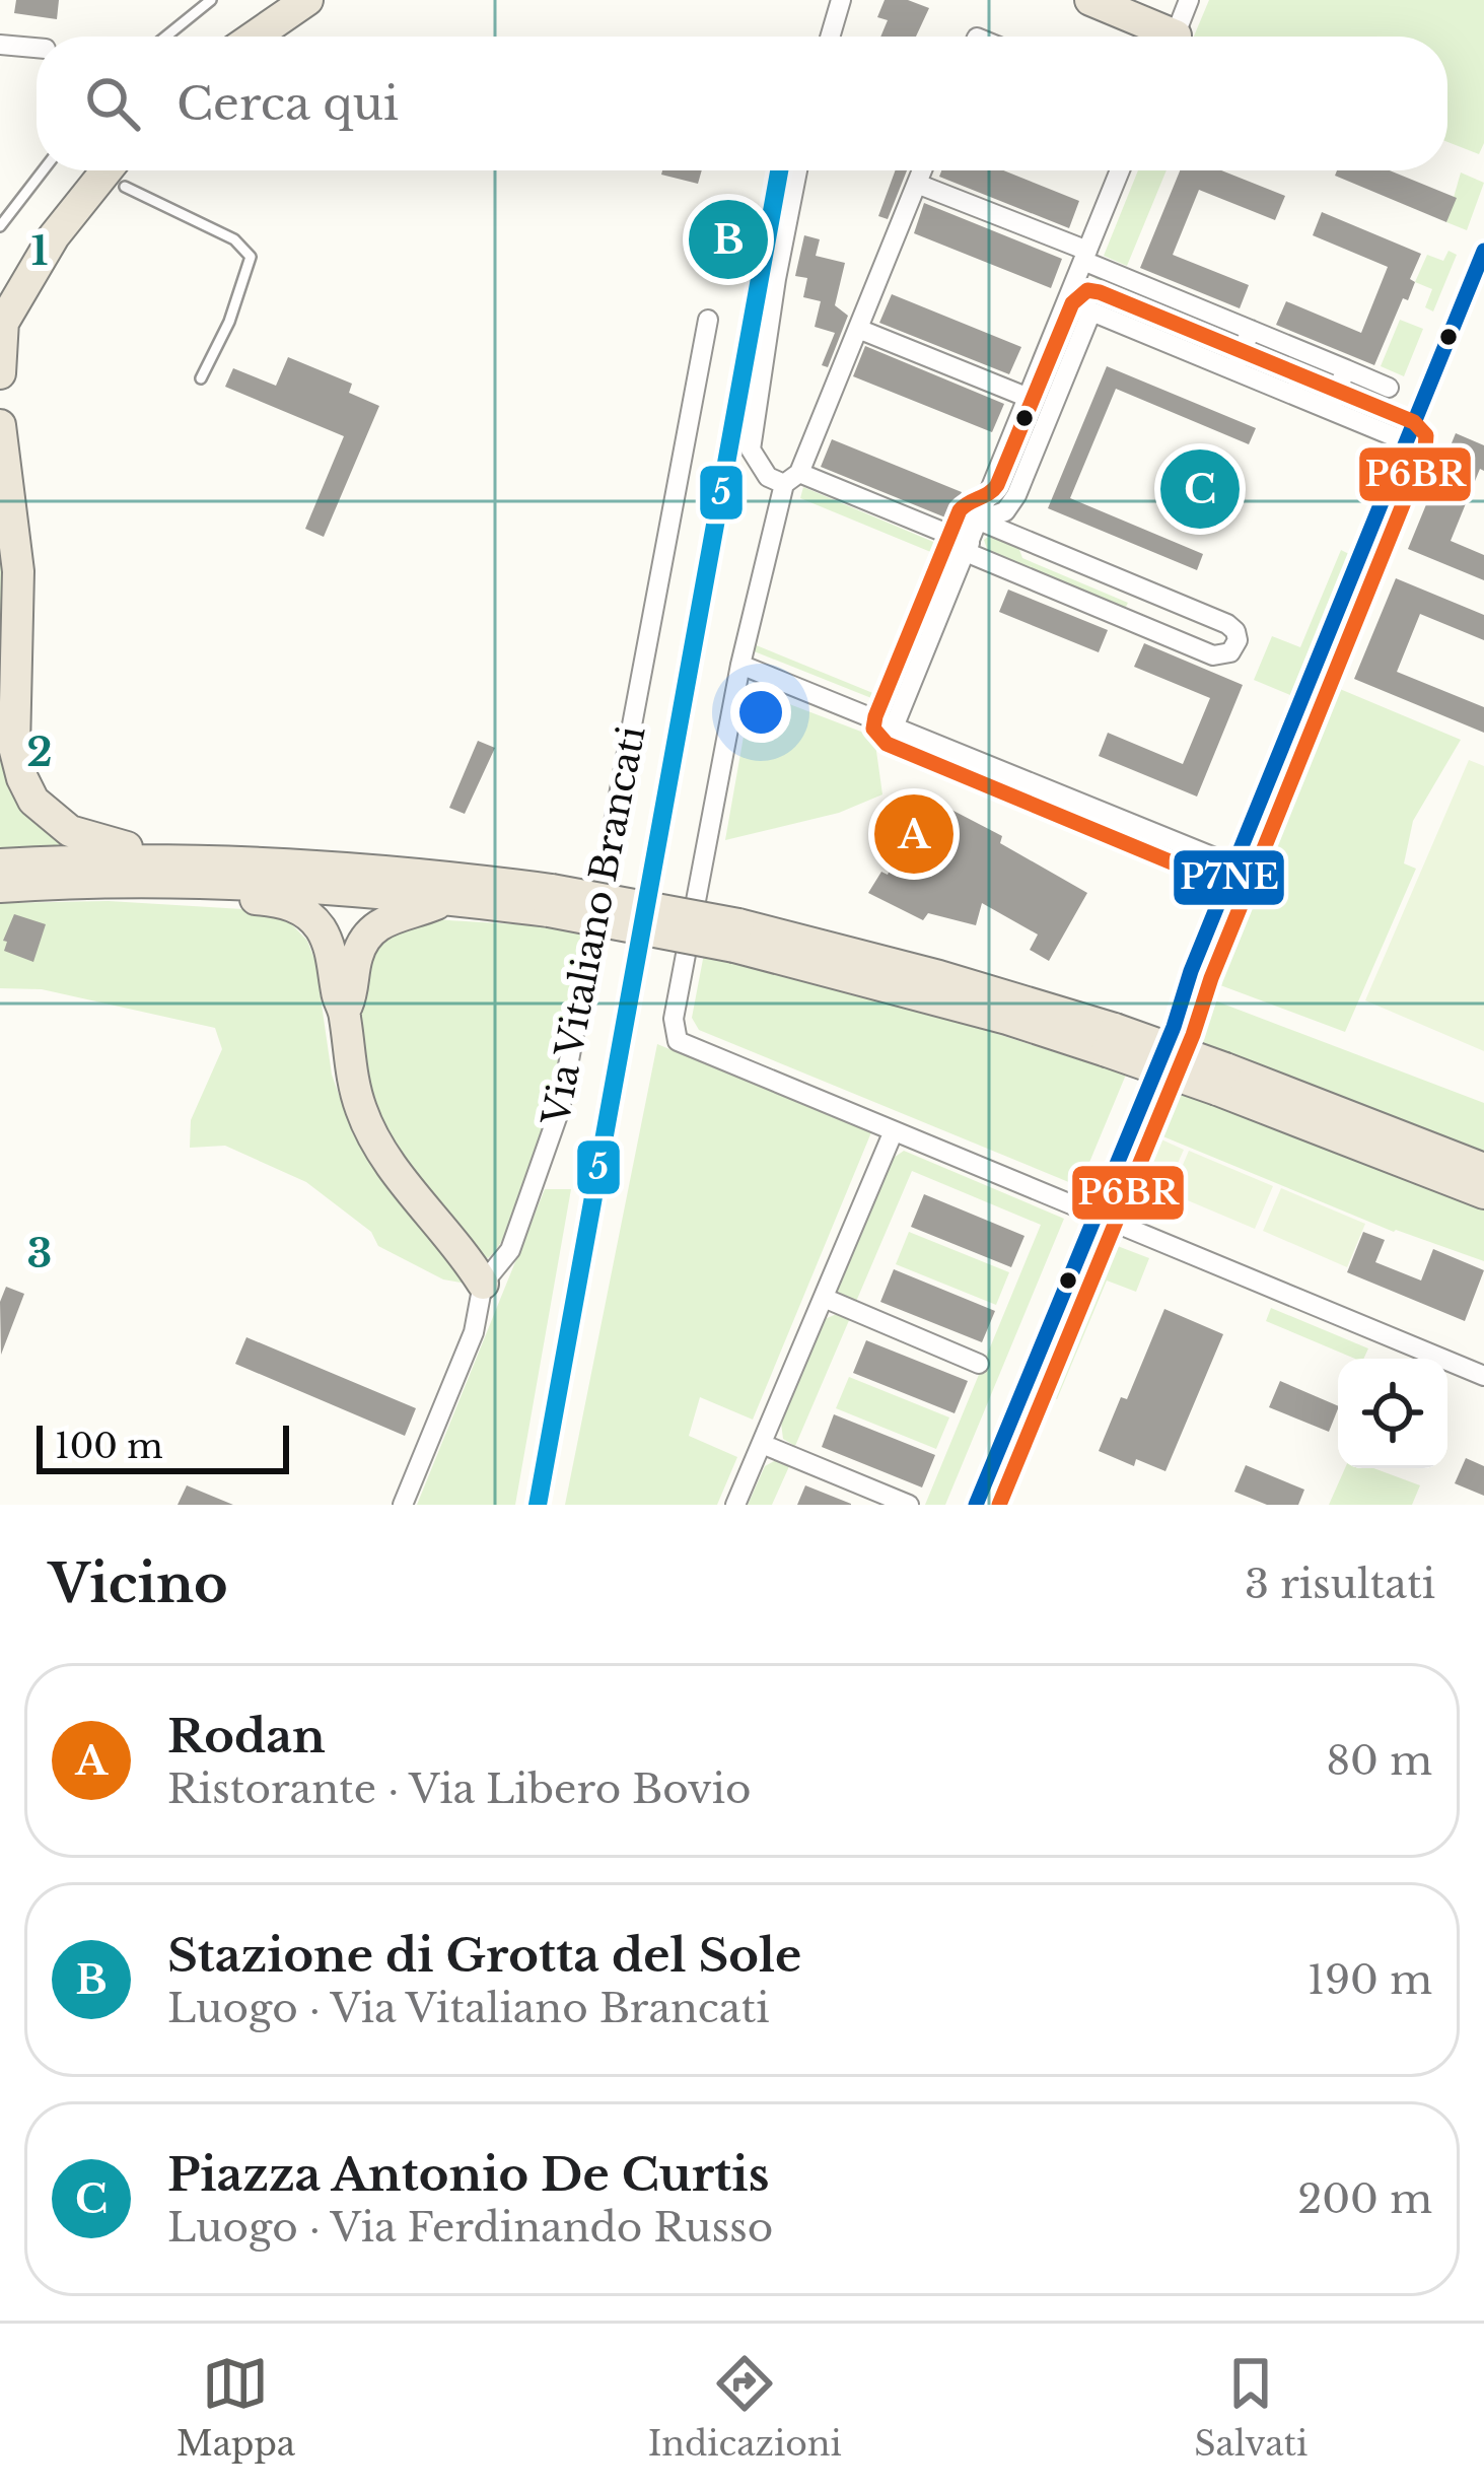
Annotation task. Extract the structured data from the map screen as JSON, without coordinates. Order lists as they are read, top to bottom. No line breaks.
{"streets":{"street":["Via Vitaliano Brancati"]},"lines":["transit line 5","transit line P7NE","transit line P6BR"],"scale_bar":"100 m","page":{"search":"Cerca qui","pins":["B","C","A"],"scale":"100 m","heading":["Vicino","3 risultati"],"list":[{"mark":"A","name":"Rodan","note":"Ristorante · Via Libero Bovio","value":"80 m"},{"mark":"B","name":"Stazione di Grotta del Sole","note":"Luogo · Via Vitaliano Brancati","value":"190 m"},{"mark":"C","name":"Piazza Antonio De Curtis","note":"Luogo · Via Ferdinando Russo","value":"200 m"}],"nav":["Mappa","Indicazioni","Salvati"]},"grid":{"rows":["1","2","3"]}}
